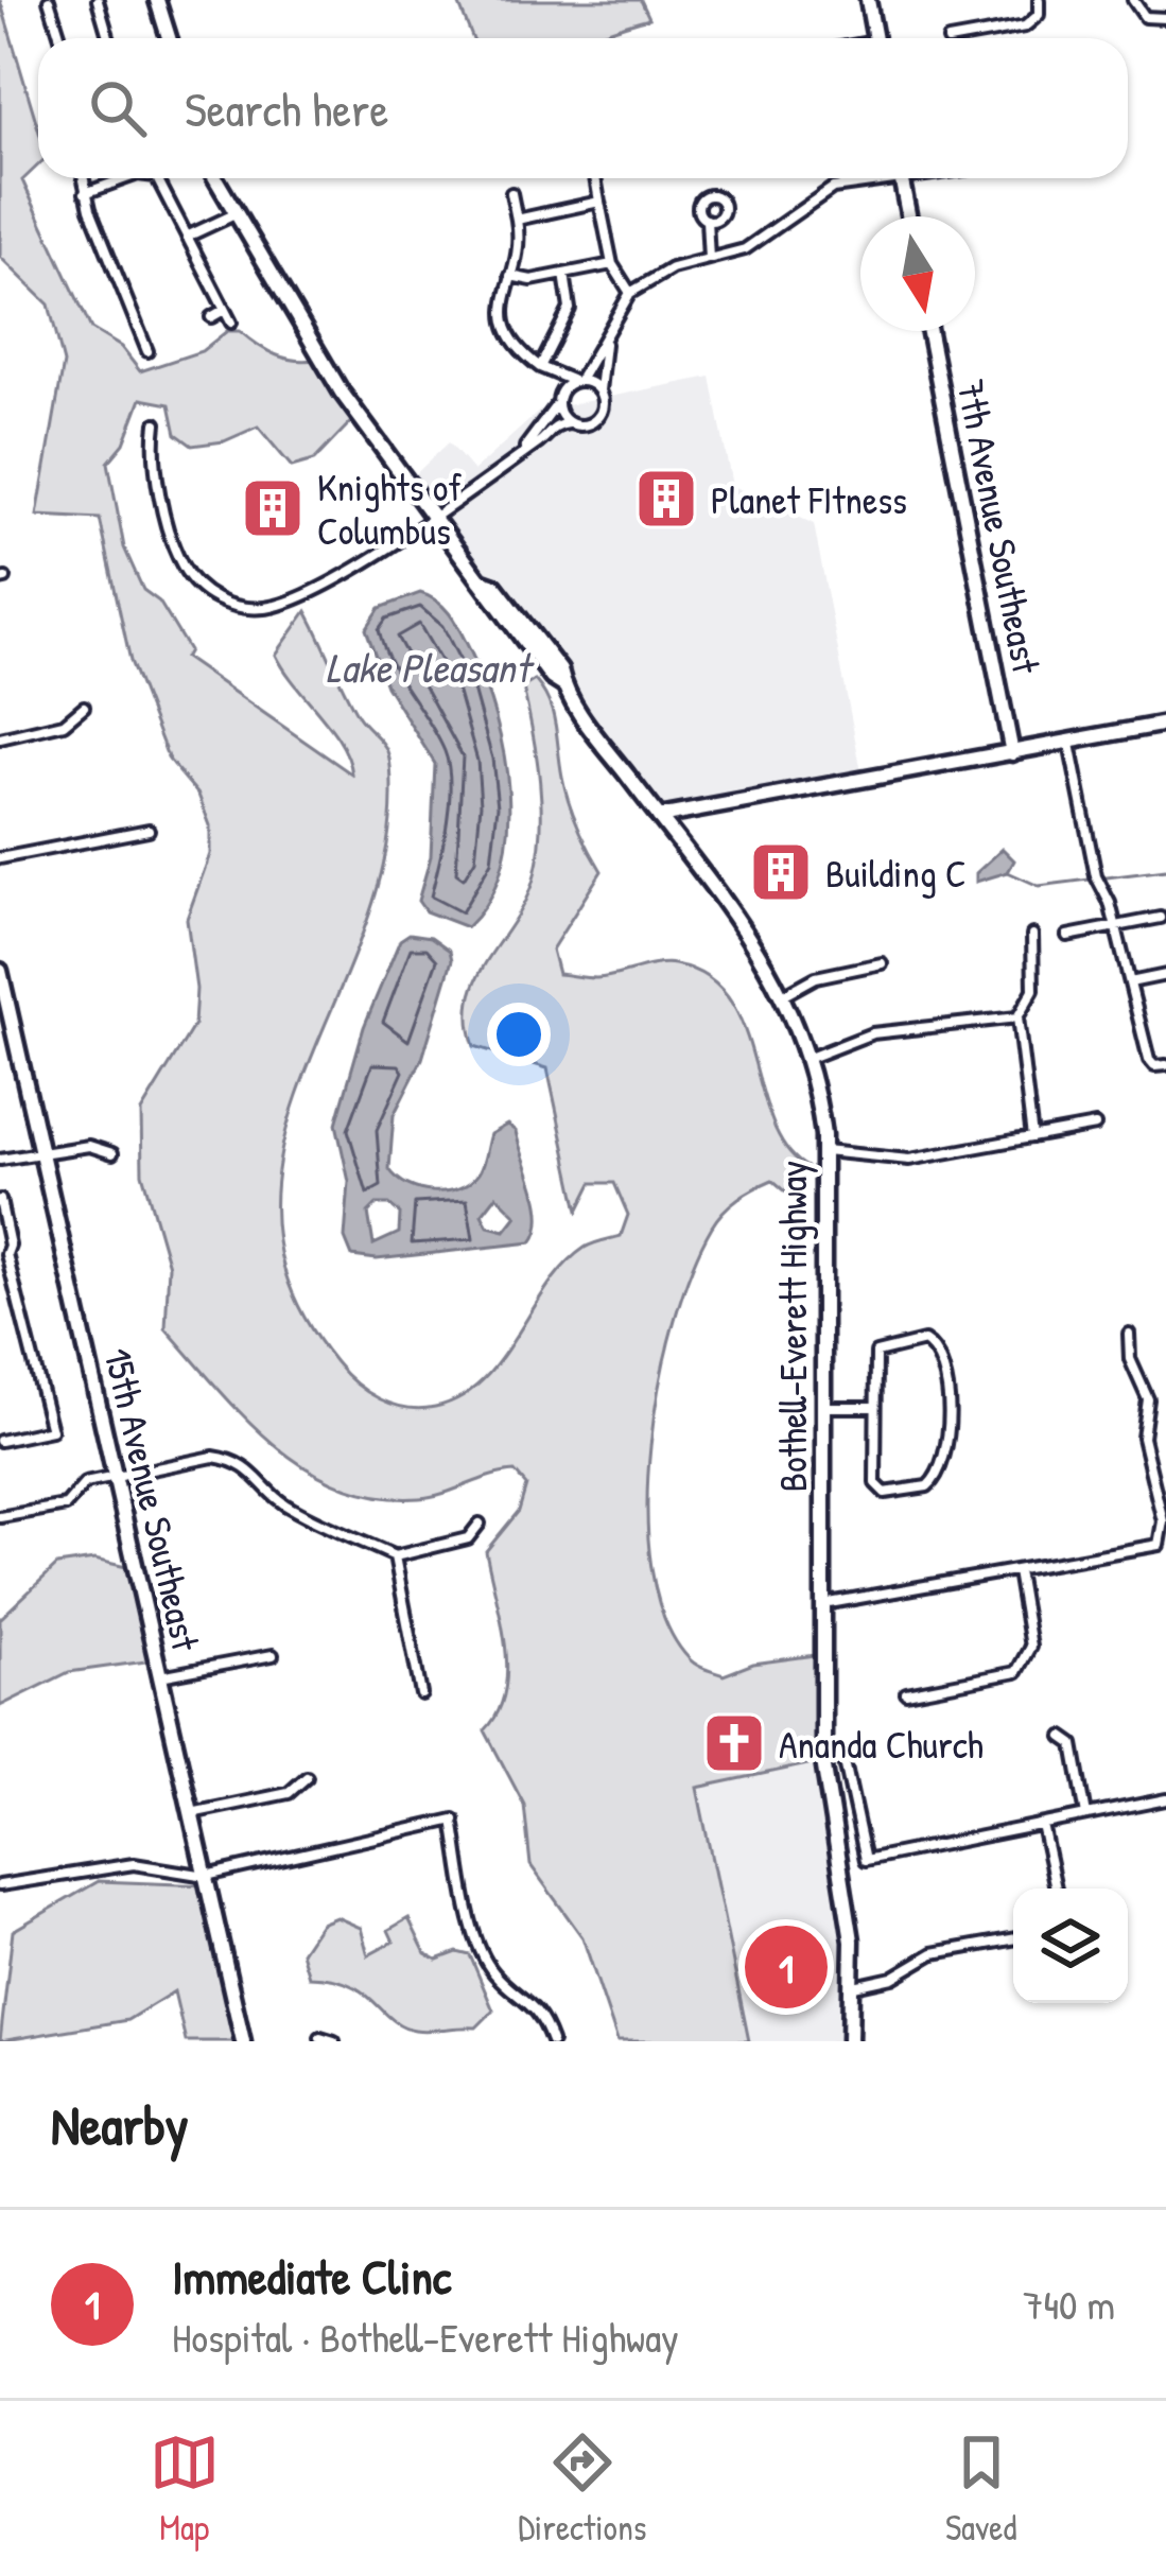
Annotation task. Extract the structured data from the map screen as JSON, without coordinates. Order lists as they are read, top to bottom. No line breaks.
{"streets":{"street":["7th Avenue Southeast","Bothell-Everett Highway","15th Avenue Southeast"]},"water":["Lake Pleasant"],"places":{"building":["Planet FItness","Knights of Columbus","Building C"],"church":["Ananda Church"]},"north":"bottom","page":{"search":"Search here","pins":"1","heading":"Nearby","list":[{"mark":"1","name":"Immediate Clinc","note":"Hospital · Bothell-Everett Highway","value":"740 m"}],"nav":["Map","Directions","Saved"]}}
